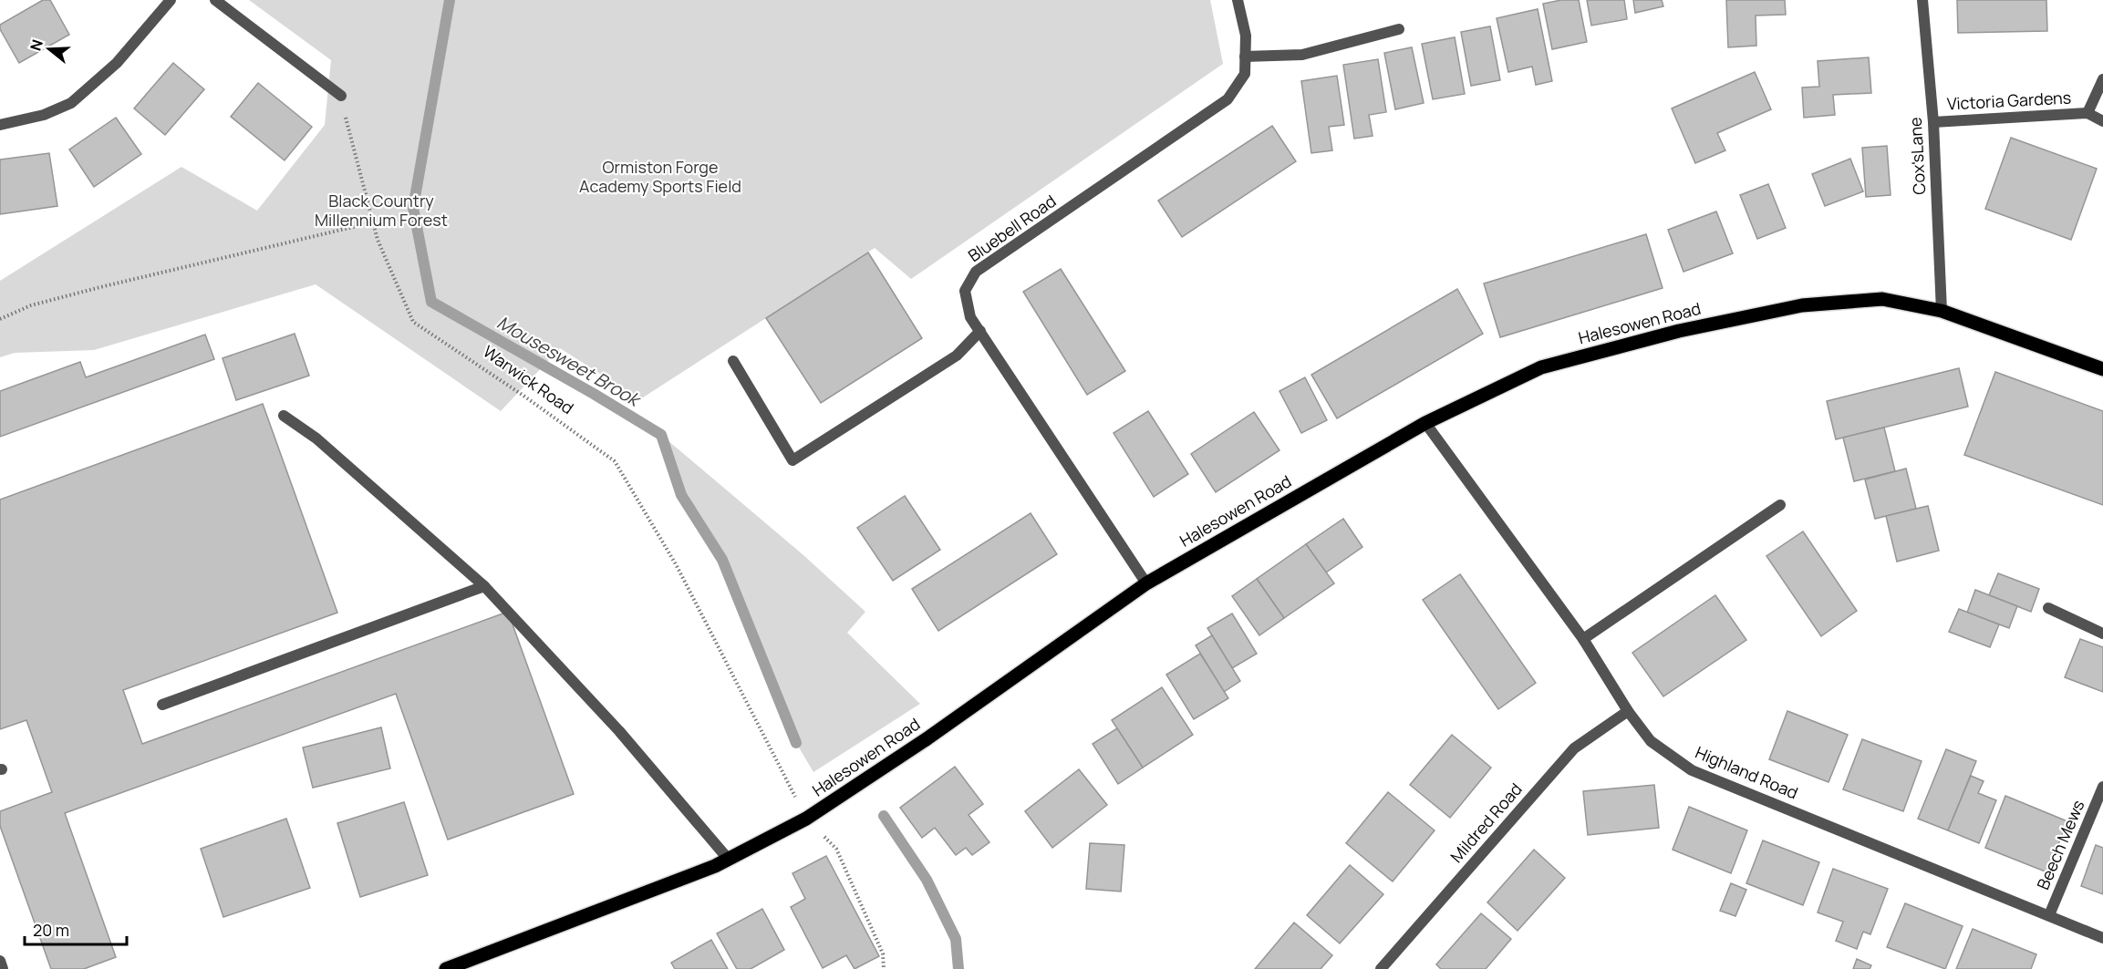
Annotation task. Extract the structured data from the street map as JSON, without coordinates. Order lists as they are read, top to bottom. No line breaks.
{"streets":{"main road":["Halesowen Road"],"street":["Victoria Gardens","Cox'sLane","Bluebell Road","Highland Road","Mildred Road","Beech Mews"],"path":["Warwick Road"]},"crossings":[["Victoria Gardens","Cox'sLane"],["Cox'sLane","Halesowen Road"],["Bluebell Road","Halesowen Road"],["Halesowen Road","Warwick Road"],["Halesowen Road","Highland Road"],["Highland Road","Mildred Road"],["Highland Road","Beech Mews"]],"water":["Mousesweet Brook"],"parks":["Ormiston Forge Academy Sports Field","Black Country Millennium Forest"],"scale_bar":"20 m","north":"left"}
